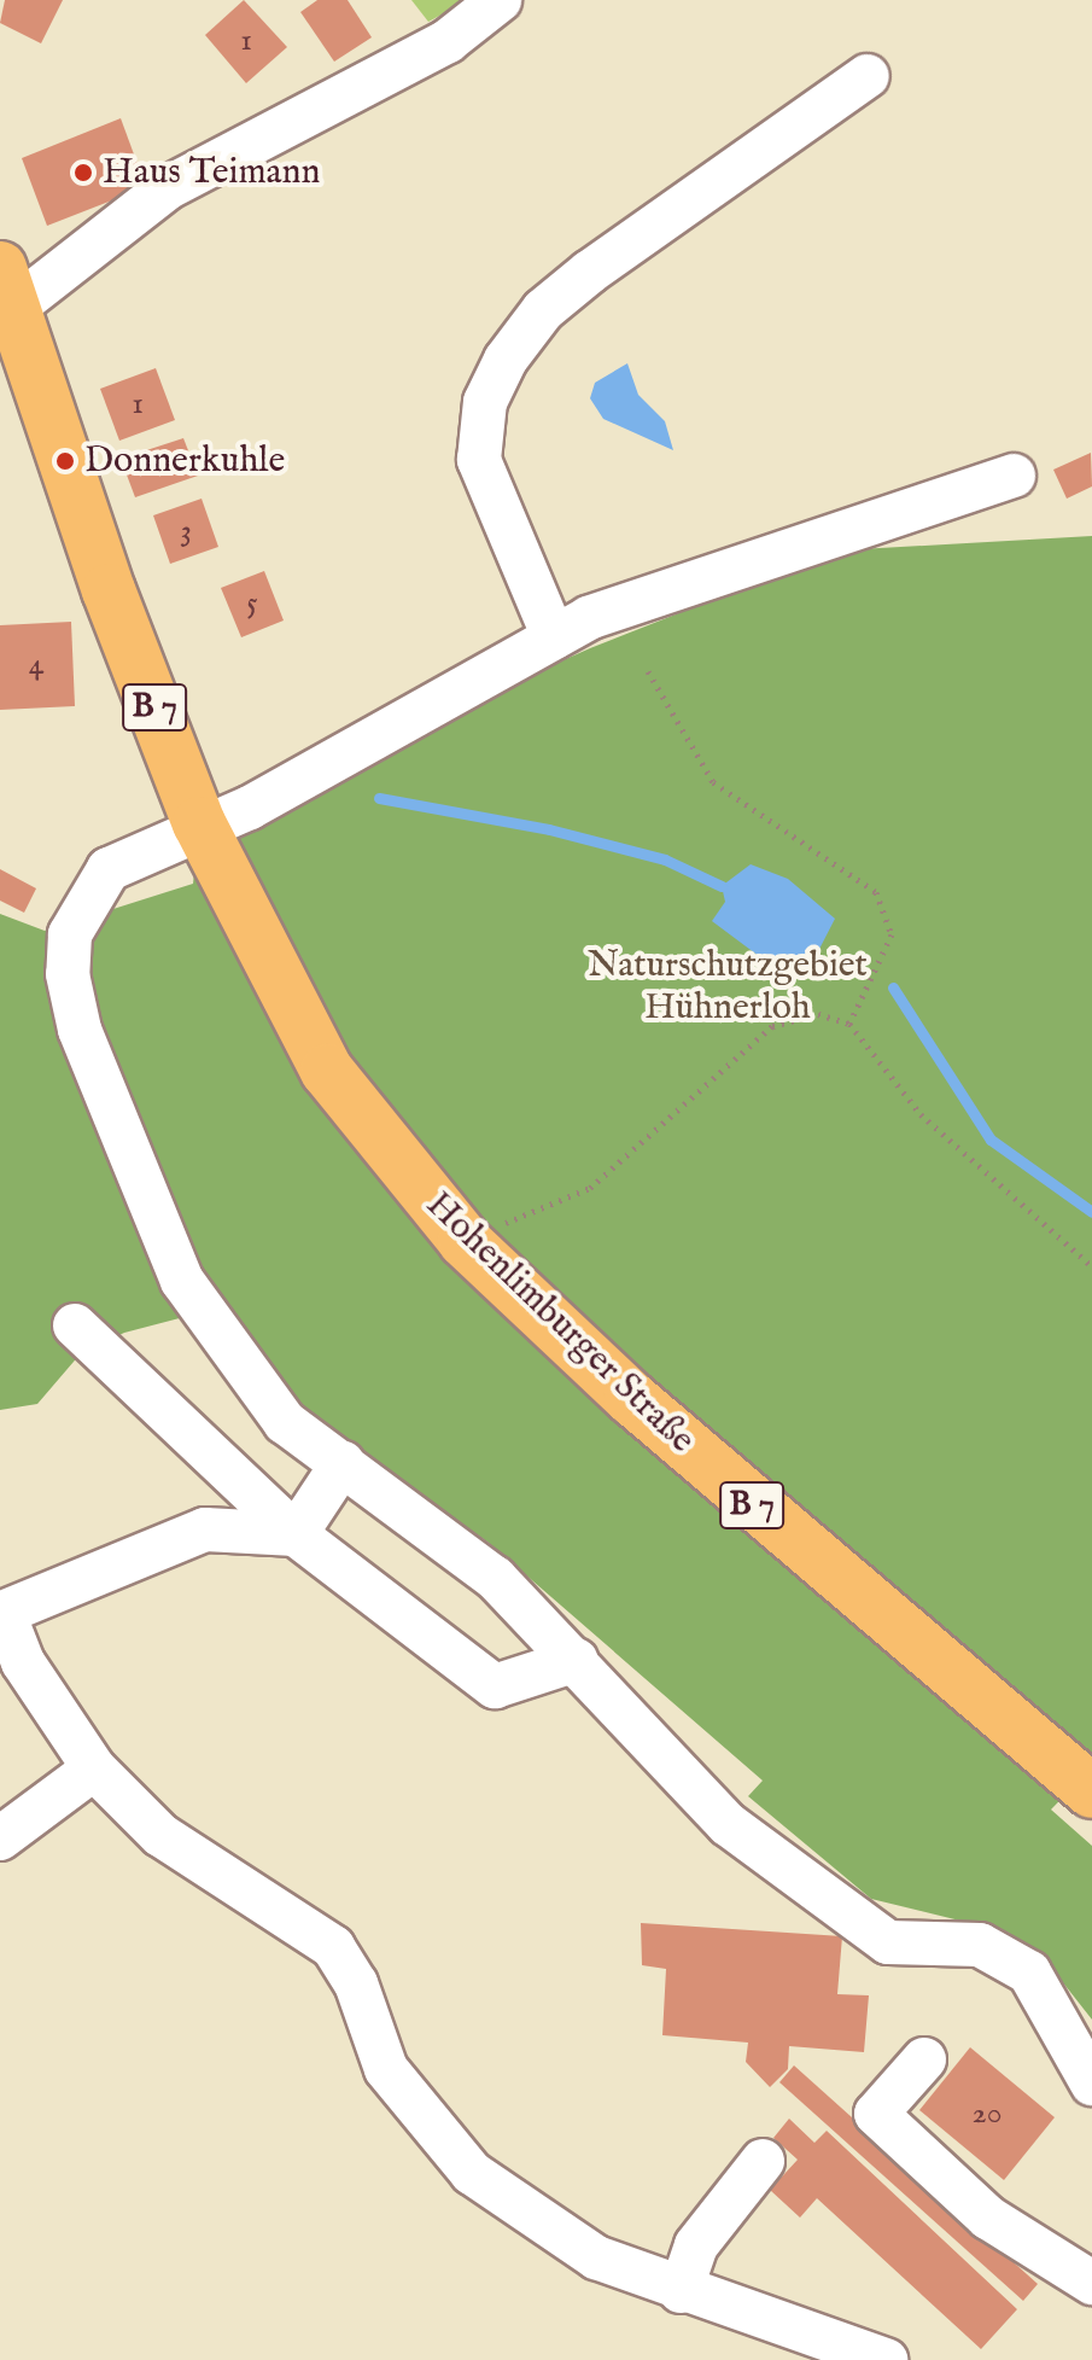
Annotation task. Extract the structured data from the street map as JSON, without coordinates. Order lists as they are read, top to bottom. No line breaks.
{"streets":{"main road":["B 7","Hohenlimburger Straße"]},"parks":["Naturschutzgebiet Hühnerloh"],"places":["Haus Teimann","Donnerkuhle"],"house_numbers":["1","1","3","5","4","20"]}
